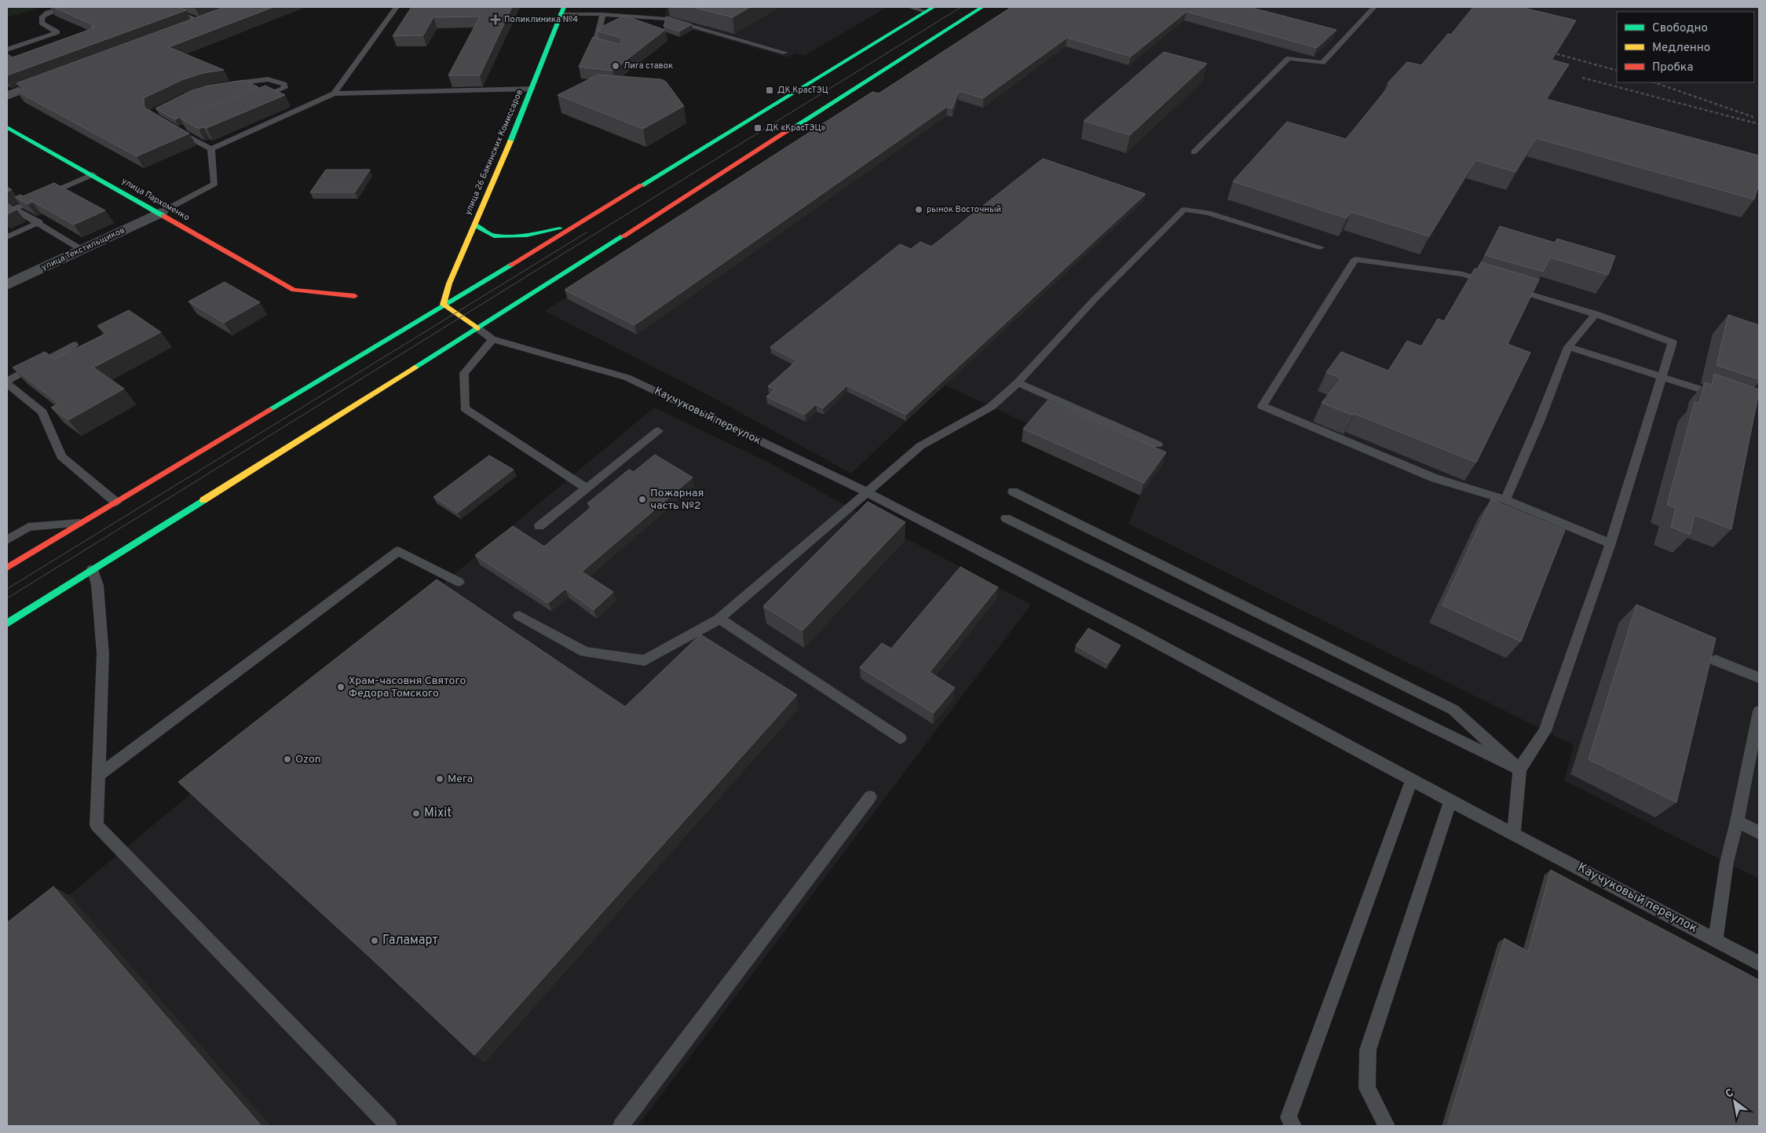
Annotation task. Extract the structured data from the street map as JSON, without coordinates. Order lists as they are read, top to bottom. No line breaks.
{"streets":{"main road":["улица 26 Бакинских Комиссаров","улица Пархоменко"],"street":["улица Текстильщиков"],"lane":["Каучуковый переулок"]},"crossings":[["улица Пархоменко","улица Текстильщиков"]],"places":{"health":["Поликлиника №4"],"other":["Лига ставок","рынок Восточный","Пожарная часть №2","Храм-часовня Святого Федора Томского","Ozon","Мега","Mixit","Галамарт"],"transit":["ДК КрасТЭЦ","ДК «КрасТЭЦ»"]},"legend":["Свободно","Медленно","Пробка"],"north":"top left"}
